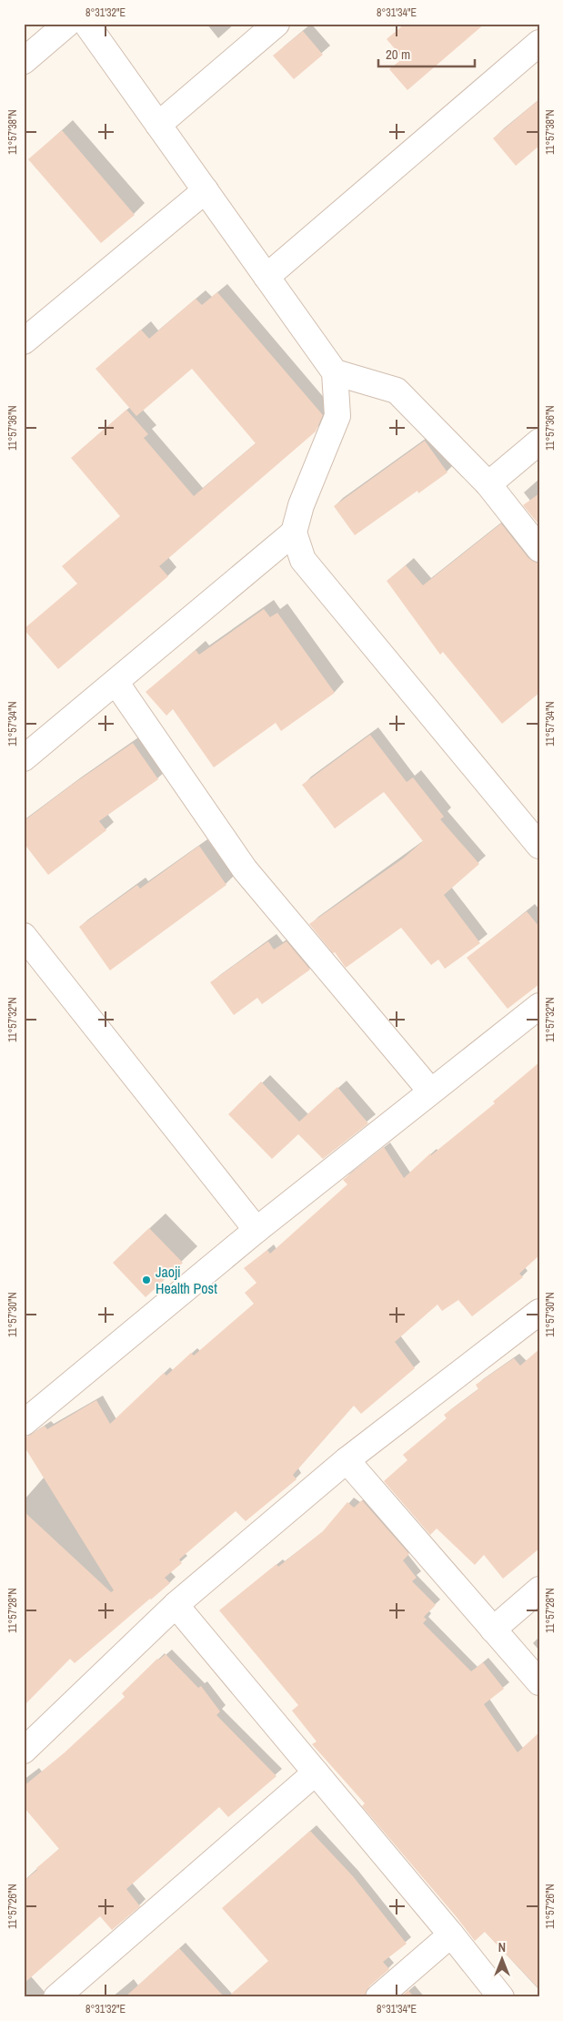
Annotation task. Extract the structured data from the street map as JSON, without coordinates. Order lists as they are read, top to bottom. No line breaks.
{"places":["Jaoji Health Post"],"scale_bar":"20 m","north":"top","coordinates":["8°31'32\"E","8°31'34\"E","11°57'38\"N","11°57'36\"N","11°57'34\"N","11°57'32\"N","11°57'30\"N","11°57'28\"N","11°57'26\"N"]}
